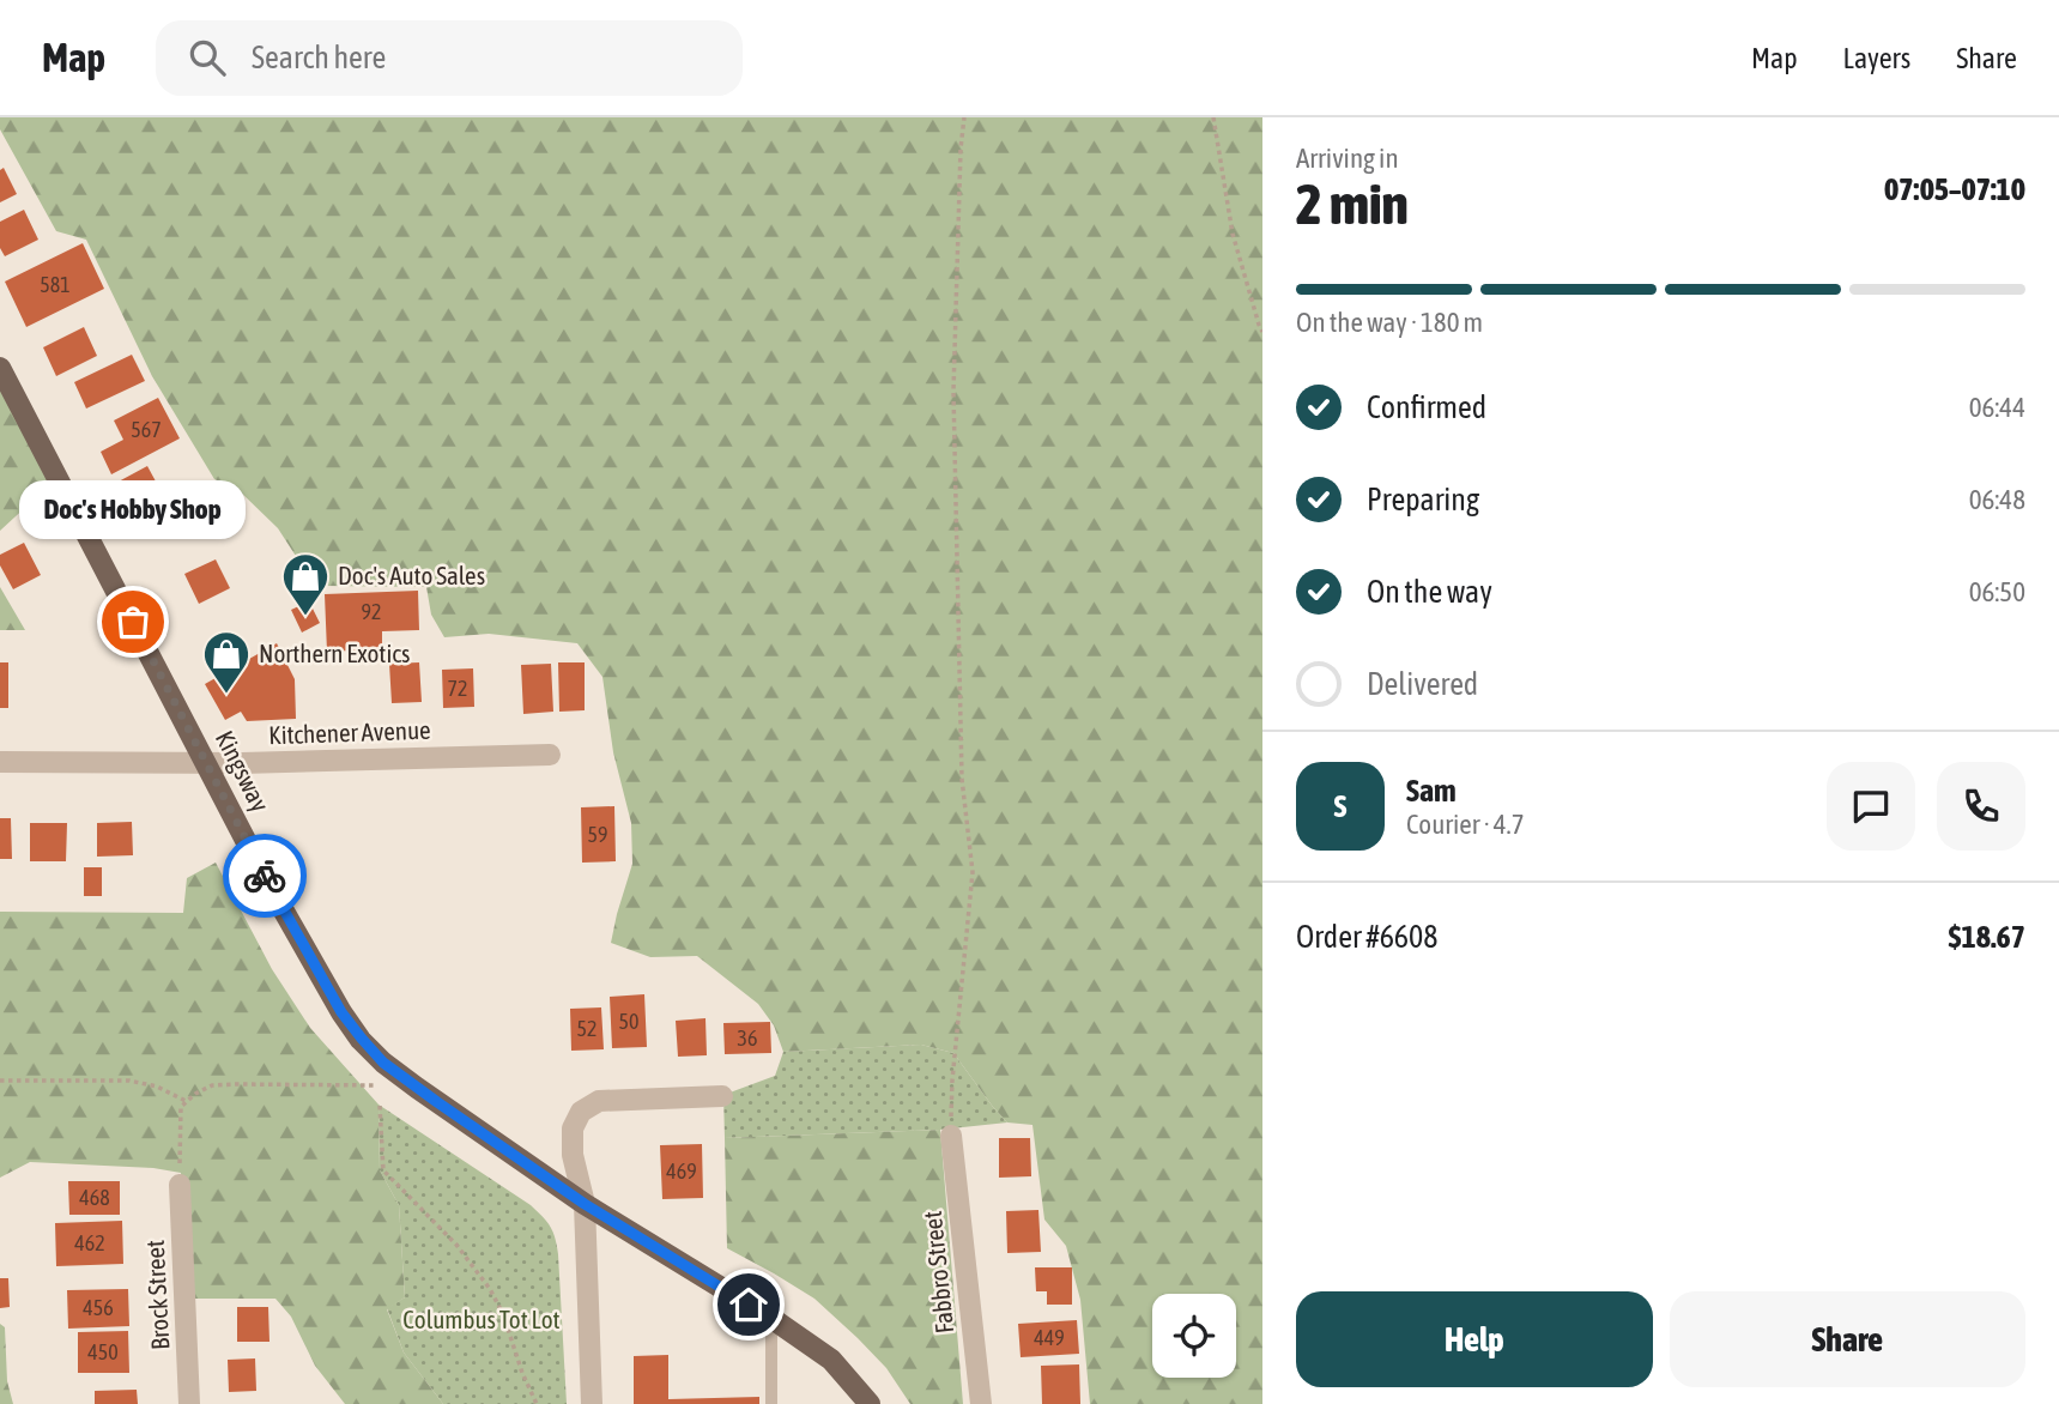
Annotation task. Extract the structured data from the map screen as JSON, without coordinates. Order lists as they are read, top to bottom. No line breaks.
{"streets":{"main road":["Kingsway"],"street":["Kitchener Avenue","Fabbro Street","Brock Street"]},"crossings":[["Kitchener Avenue","Kingsway"]],"parks":["Columbus Tot Lot"],"places":{"shop":["Doc's Auto Sales","Northern Exotics"],"other":["Doc's Hobby Shop"]},"house_numbers":["581","567","92","72","59","50","52","36","469","468","462","456","449","450"],"page":{"header":"Map","search":"Search here","nav":["Map","Layers","Share"],"heading":["2 min","Arriving in","07:05–07:10"],"panel":["Sam","Courier · 4.7","Order #6608","$18.67"],"bar":"On the way · 180 m","list":[["Confirmed","06:44"],["Preparing","06:48"],["On the way","06:50"],"Delivered"],"bubble":"Doc's Hobby Shop","round":"S","buttons":["Help","Share"]}}
